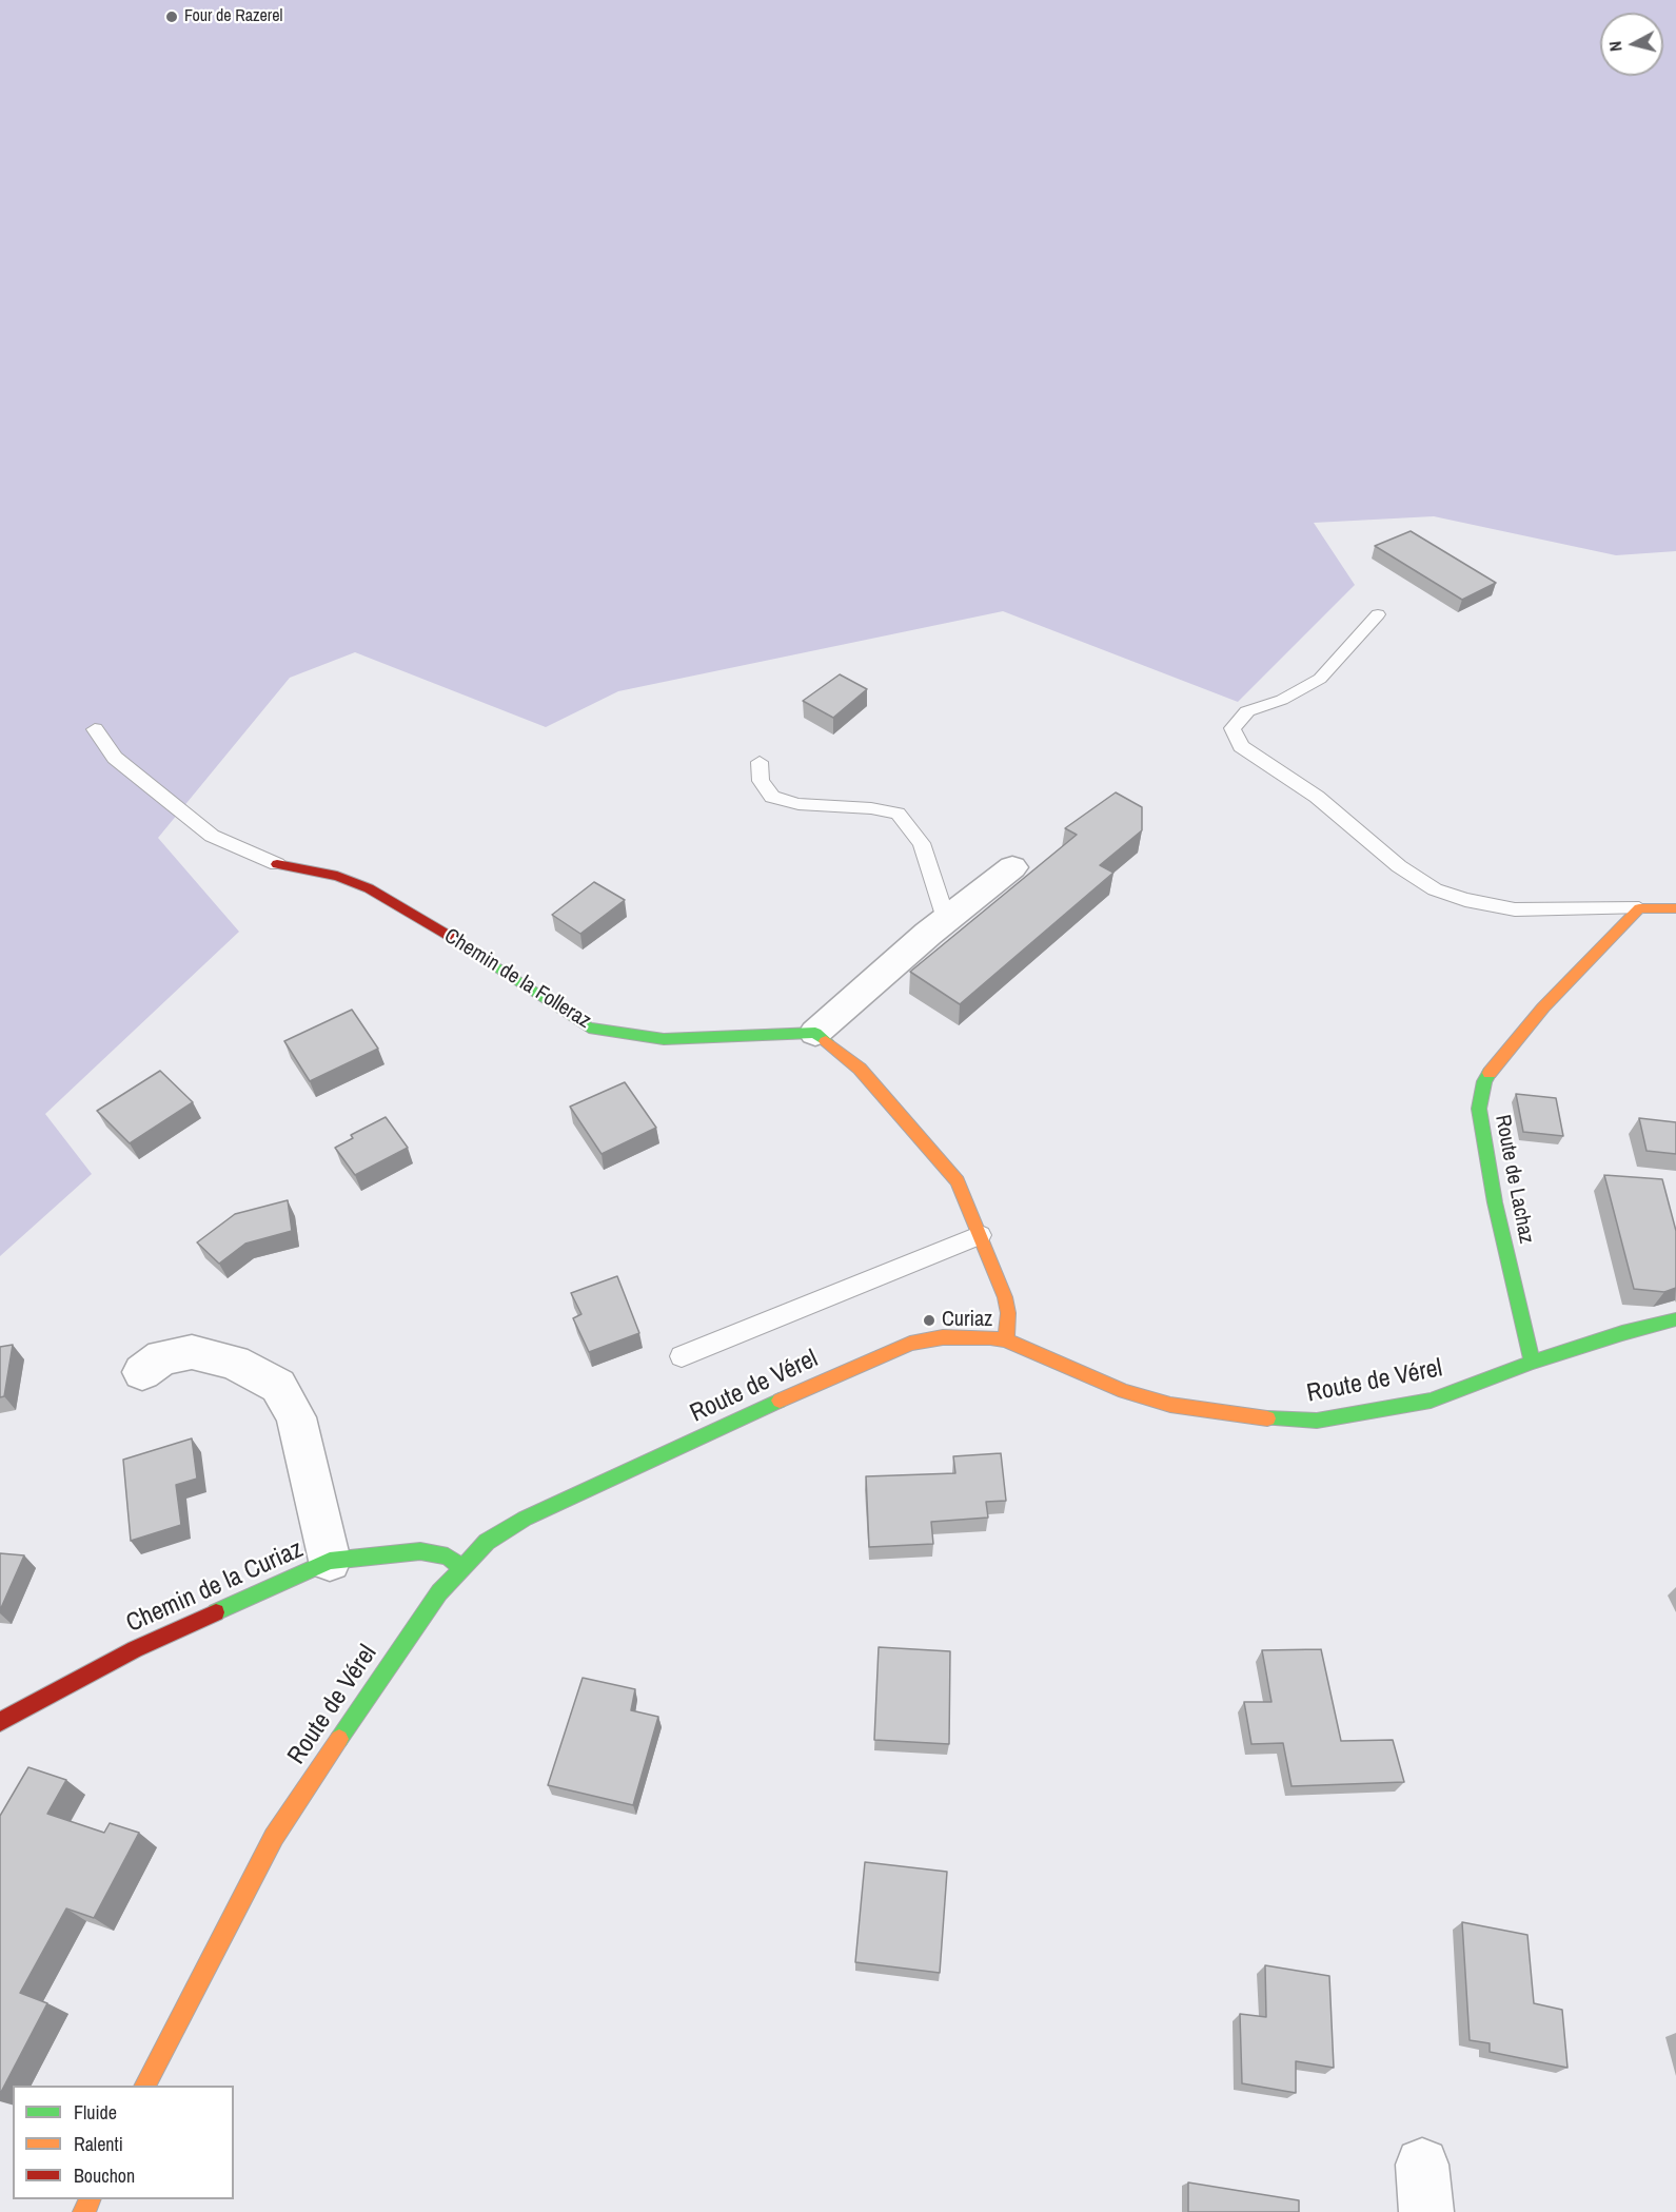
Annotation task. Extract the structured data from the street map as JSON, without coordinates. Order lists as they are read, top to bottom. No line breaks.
{"streets":{"street":["Chemin de la Folleraz","Route de Lachaz","Route de Vérel","Chemin de la Curiaz"]},"crossings":[["Route de Lachaz","Route de Vérel"],["Route de Vérel","Chemin de la Curiaz"]],"places":["Four de Razerel","Curiaz"],"legend":["Fluide","Ralenti","Bouchon"],"north":"left"}
